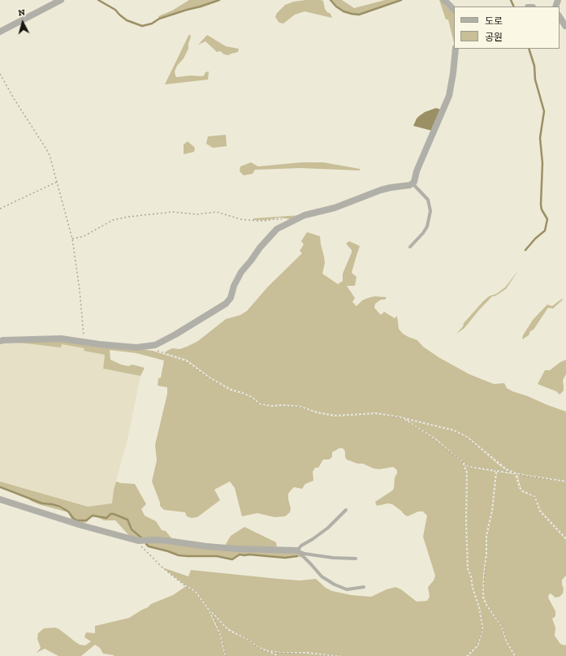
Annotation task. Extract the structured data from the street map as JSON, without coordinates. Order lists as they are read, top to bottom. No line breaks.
{"legend":["도로","공원"],"north":"top"}
